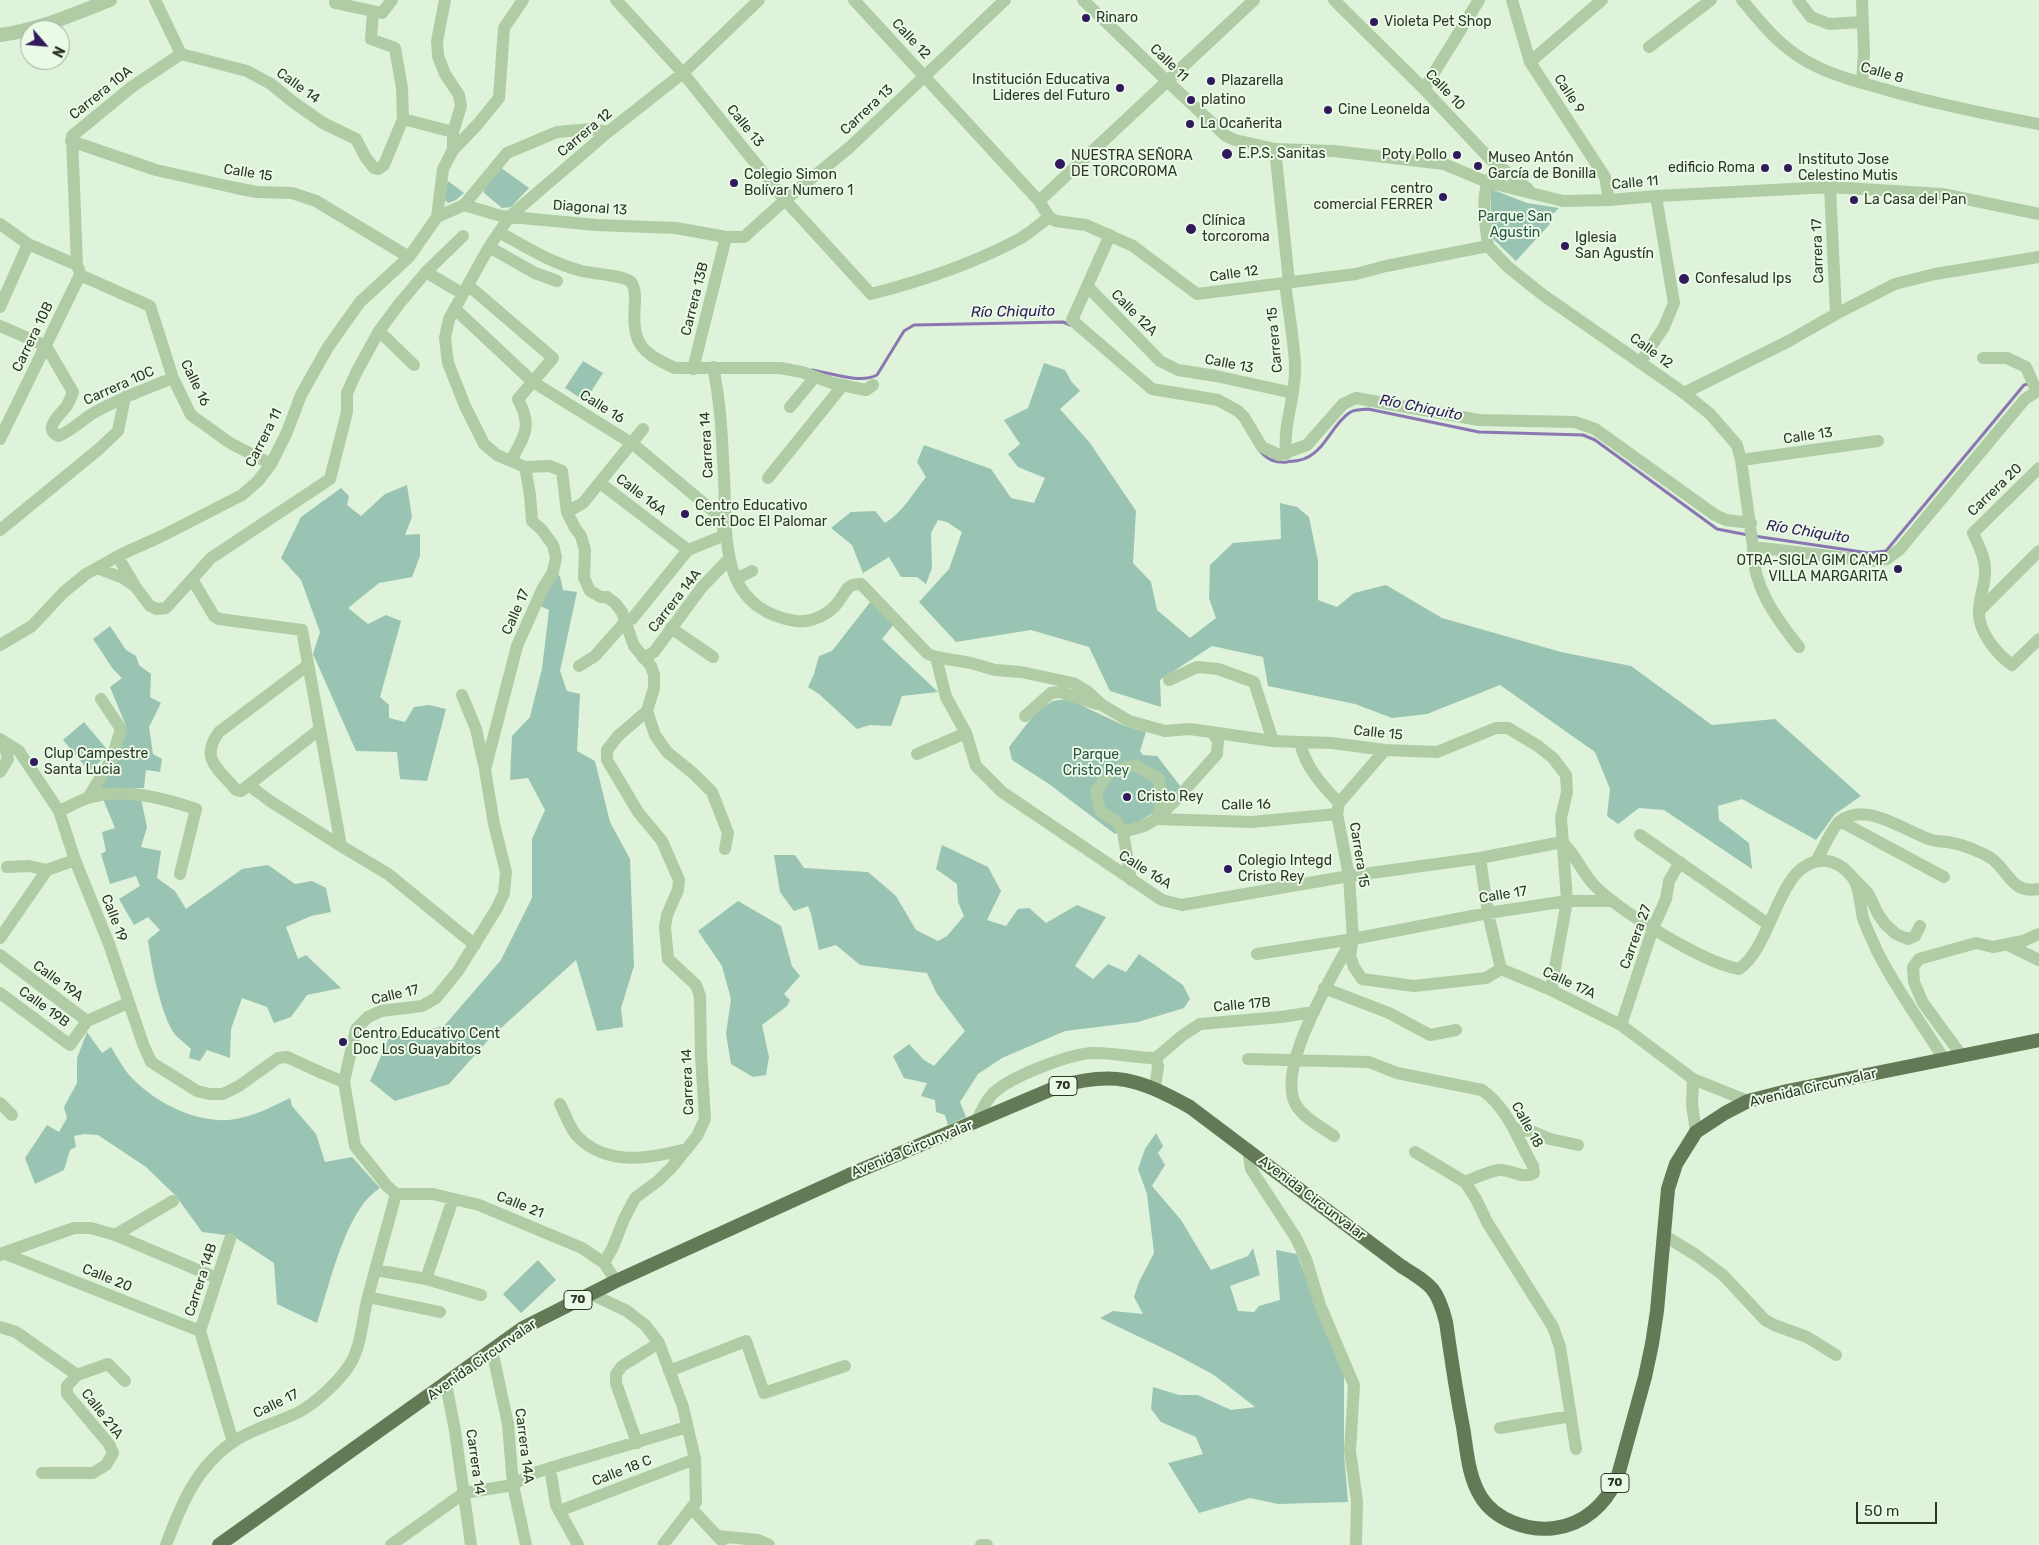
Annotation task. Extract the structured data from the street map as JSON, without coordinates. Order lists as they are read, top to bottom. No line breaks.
{"streets":{"main road":["70","Avenida Circunvalar"],"street":["Calle 12","Calle 11","Calle 8","Calle 14","Calle 10","Carrera 10A","Calle 9","Carrera 13","Calle 13","Carrera 12","Calle 15","Diagonal 13","Carrera 17","Carrera 13B","Calle 12A","Carrera 10B","Carrera 15","Calle 16","Carrera 10C","Carrera 11","Carrera 14","Carrera 20","Calle 16A","Carrera 14A","Calle 17","Calle 19","Carrera 27","Calle 19A","Calle 17A","Calle 17B","Calle 19B","Calle 18","Calle 21","Calle 20","Carrera 14B","Calle 21A","Calle 18 C"]},"crossings":[["Calle 12","Carrera 13"],["Calle 12","Calle 13"],["Calle 12","Carrera 15"],["Calle 11","Calle 10"],["Calle 11","Calle 9"],["Calle 11","Carrera 17"],["Calle 11","Carrera 15"],["Calle 14","Carrera 10A"],["Carrera 10A","Calle 15"],["Carrera 10A","Carrera 10B"],["Carrera 10A","Calle 16"],["Carrera 13","Calle 13"],["Carrera 13","Diagonal 13"],["Calle 13","Carrera 12"],["Calle 13","Calle 12A"],["Calle 13","Carrera 15"],["Carrera 12","Diagonal 13"],["Carrera 12","Calle 16"],["Calle 15","Carrera 11"],["Calle 15","Calle 16A"],["Calle 15","Calle 17"],["Calle 15","Calle 17A"],["Diagonal 13","Carrera 13B"],["Carrera 10B","Calle 16"],["Carrera 10B","Carrera 10C"],["Carrera 15","Calle 16"],["Carrera 15","Calle 16A"],["Carrera 15","Calle 17"],["Carrera 15","Calle 17A"],["Calle 16","Carrera 10C"],["Calle 16","Carrera 11"],["Calle 16","Carrera 14"],["Carrera 14","Calle 16A"],["Carrera 14","Carrera 14A"],["Carrera 14","Avenida Circunvalar"],["Carrera 14","Calle 21"],["Carrera 14A","Avenida Circunvalar"],["Calle 17","Calle 19"],["Calle 17","Calle 21"],["Calle 19","Calle 19A"],["Carrera 27","Calle 17A"],["Calle 19A","Calle 19B"],["Calle 17A","Avenida Circunvalar"],["Avenida Circunvalar","Calle 21"],["Calle 20","Carrera 14B"]],"water":["Río Chiquito"],"parks":["Parque San Agustin","Parque Cristo Rey"],"places":["Rinaro","Violeta Pet Shop","Plazarella","Institución Educativa Lideres del Futuro","platino","Cine Leonelda","La Ocañerita","E.P.S. Sanitas","Poty Pollo","NUESTRA SEÑORA DE TORCOROMA","Museo Antón García de Bonilla","edificio Roma","Instituto Jose Celestino Mutis","Colegio Simon Bolívar Numero 1","centro comercial FERRER","La Casa del Pan","Clínica torcoroma","Iglesia San Agustín","Confesalud Ips","Centro Educativo Cent Doc El Palomar","OTRA-SIGLA GIM CAMP VILLA MARGARITA","Clup Campestre Santa Lucia","Cristo Rey","Colegio Integd Cristo Rey","Centro Educativo Cent Doc Los Guayabitos"],"scale_bar":"50 m","north":"bottom right"}
